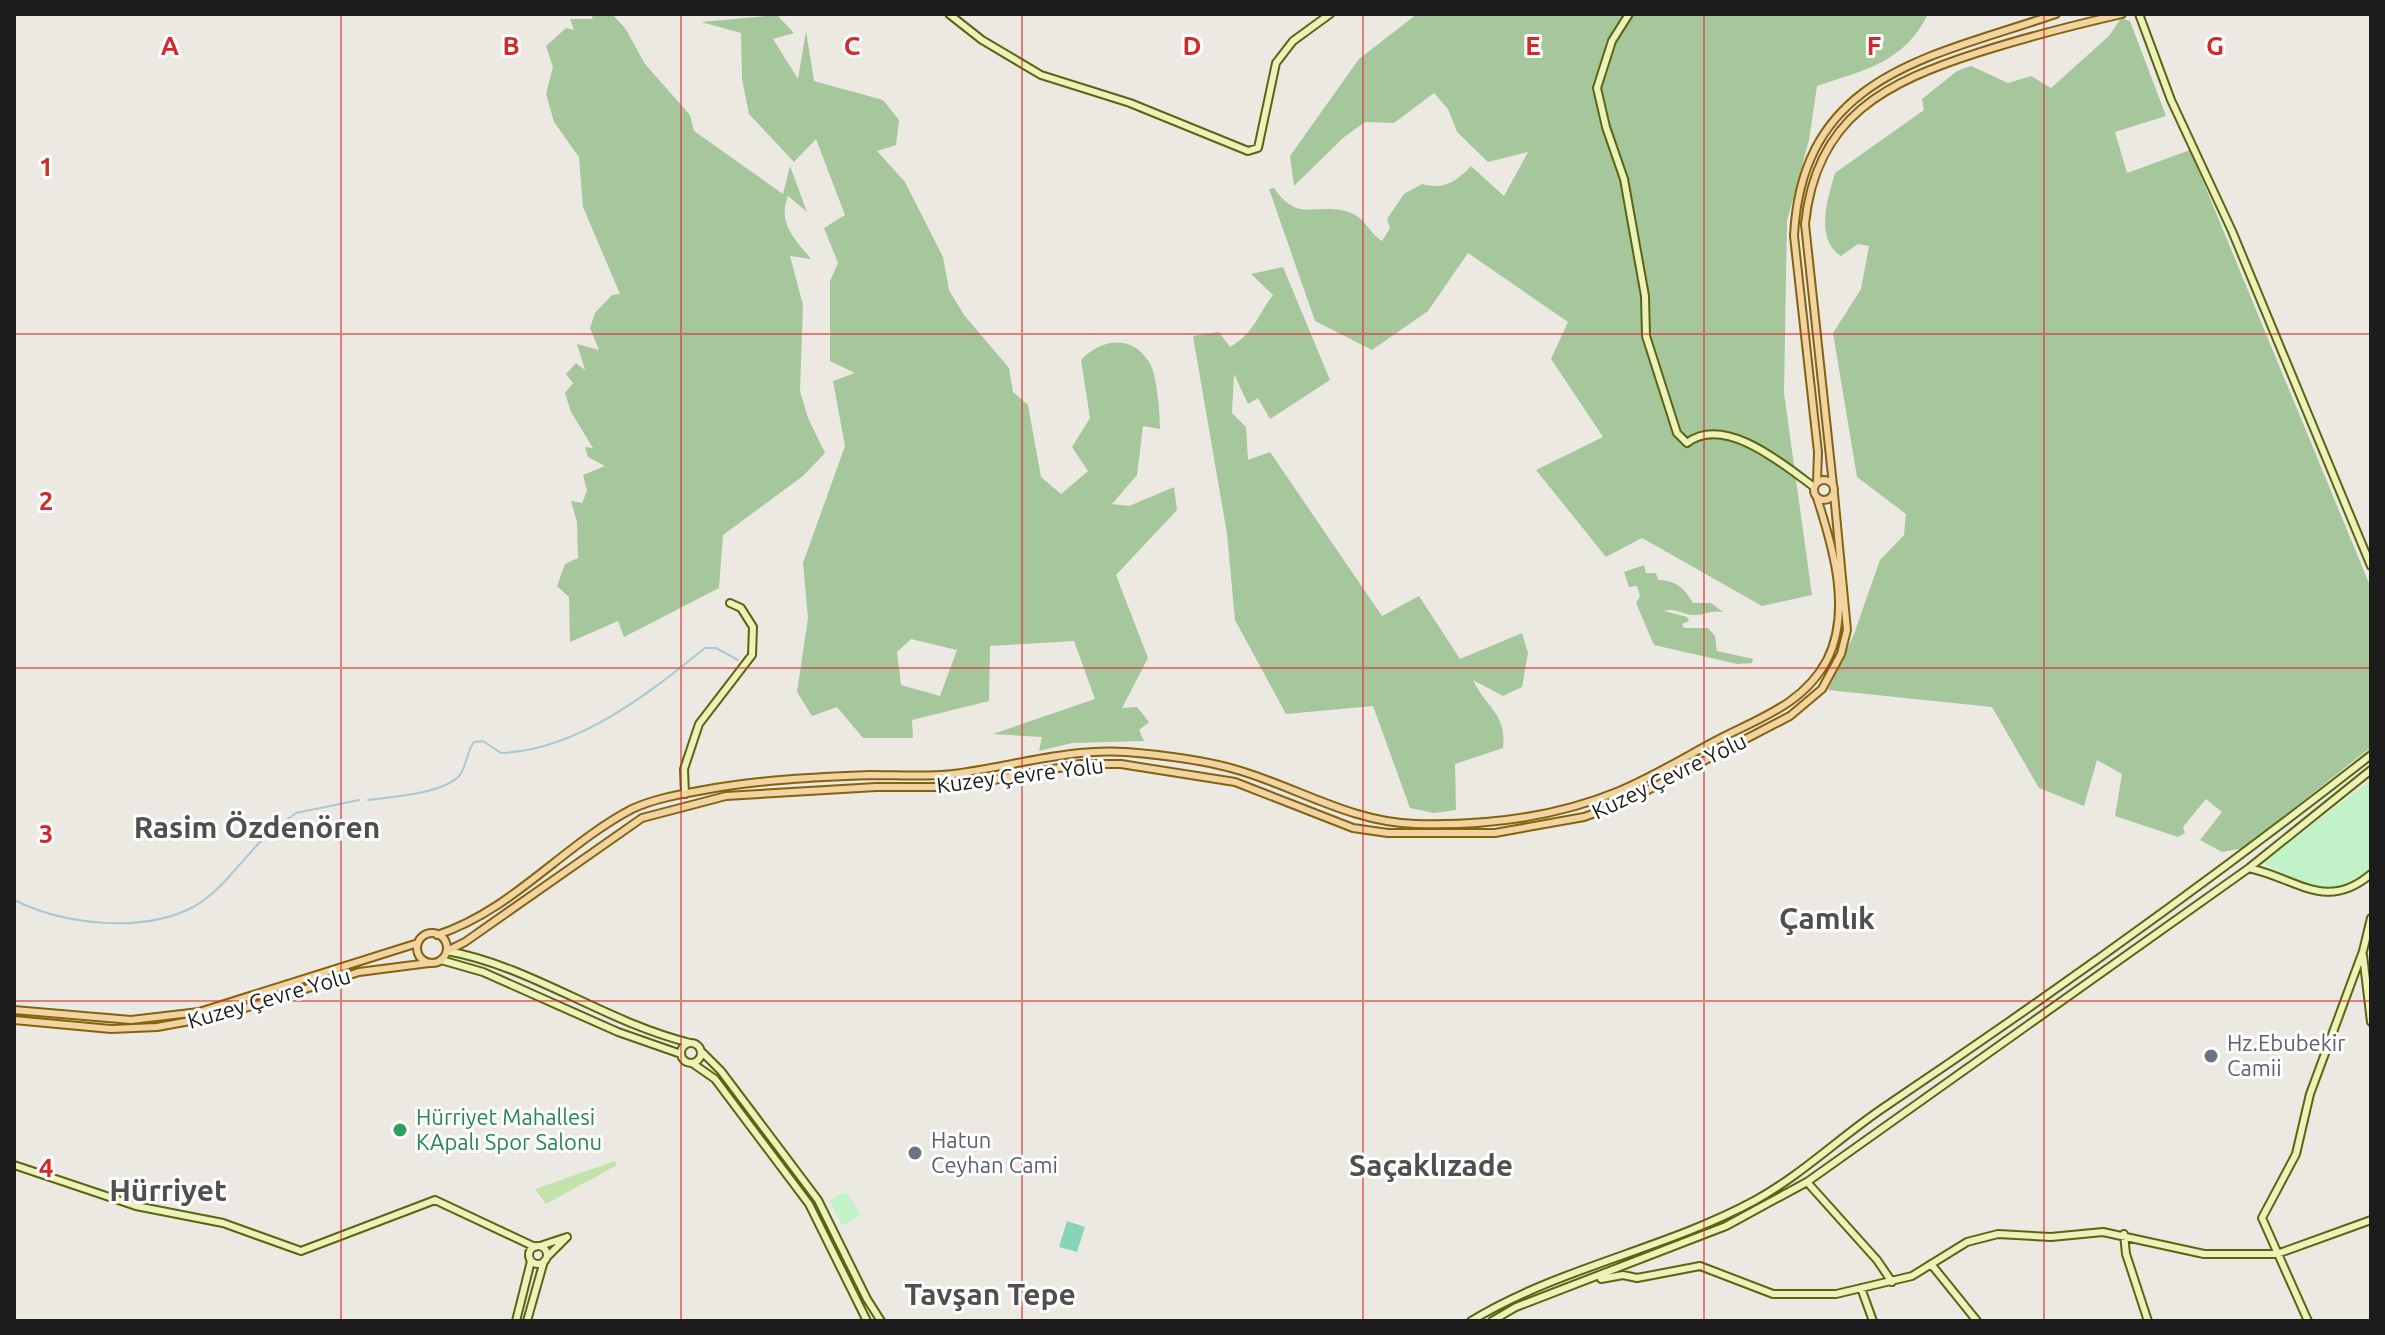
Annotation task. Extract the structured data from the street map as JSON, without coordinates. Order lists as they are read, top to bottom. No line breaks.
{"streets":{"main road":["Kuzey Çevre Yolu"]},"districts":["Rasim Özdenören","Çamlık","Saçaklızade","Hürriyet","Tavşan Tepe"],"places":["Hz.Ebubekir Camii","Hürriyet Mahallesi KApalı Spor Salonu","Hatun Ceyhan Cami"],"grid":{"columns":["A","B","C","D","E","F","G"],"rows":["1","2","3","4"]}}
